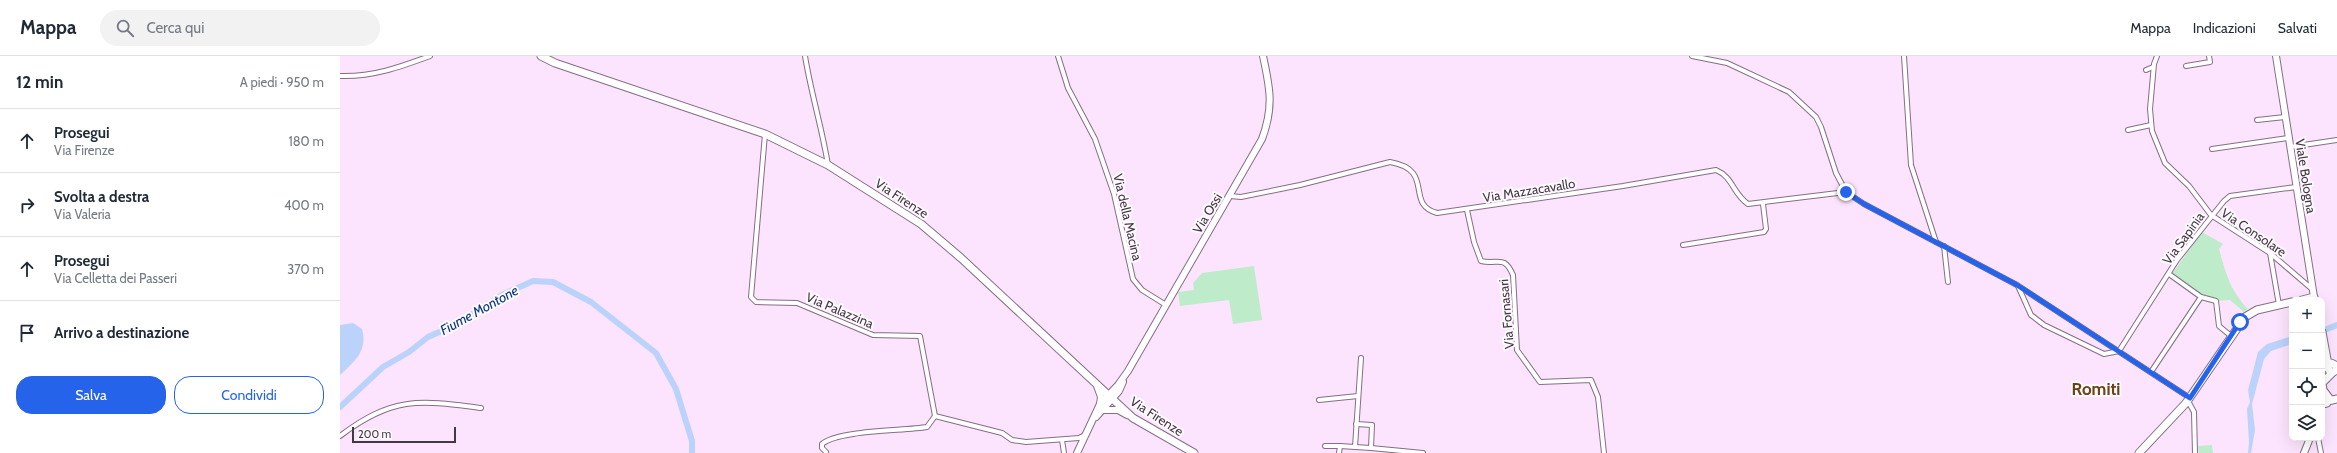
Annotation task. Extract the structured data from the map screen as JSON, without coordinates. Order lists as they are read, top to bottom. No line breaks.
{"streets":{"main road":["Via Firenze"],"street":["Viale Bologna","Via Mazzacavallo","Via Ossi","Via della Macina","Via Consolare","Via Sapinia","Via Palazzina","Via Fornasari"]},"crossings":[["Viale Bologna","Via Consolare"],["Viale Bologna","Via Sapinia"],["Via Mazzacavallo","Via Ossi"],["Via Mazzacavallo","Via Fornasari"],["Via Firenze","Via Ossi"],["Via Firenze","Via Palazzina"],["Via Ossi","Via della Macina"],["Via Consolare","Via Sapinia"]],"districts":["Romiti"],"water":["Fiume Montone"],"scale_bar":"200 m","page":{"header":"Mappa","search":"Cerca qui","nav":["Mappa","Indicazioni","Salvati"],"heading":["12 min","A piedi · 950 m"],"list":[["Prosegui","Via Firenze","180 m"],["Svolta a destra","Via Valeria","400 m"],["Prosegui","Via Celletta dei Passeri","370 m"],"Arrivo a destinazione"],"map_buttons":["+","−"],"buttons":["Salva","Condividi"],"scale":"200 m"}}
